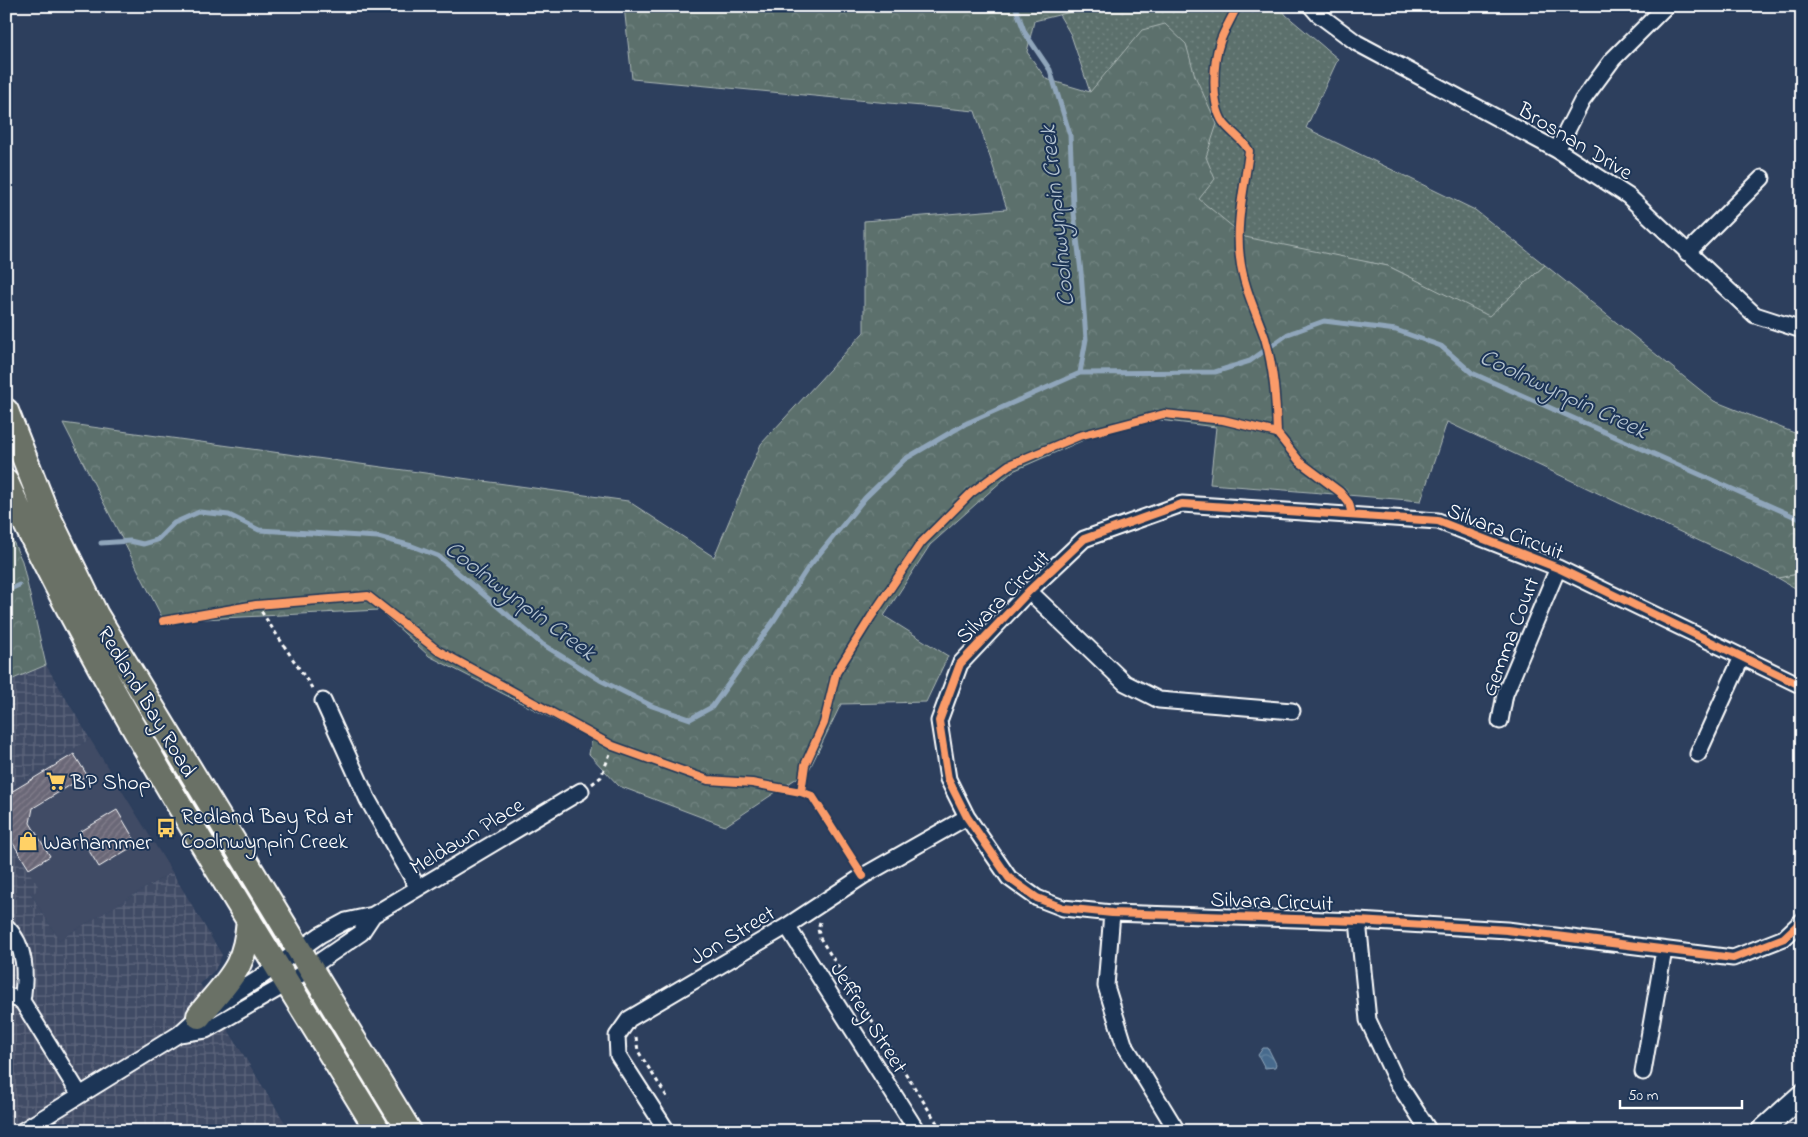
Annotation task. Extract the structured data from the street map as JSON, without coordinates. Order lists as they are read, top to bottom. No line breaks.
{"streets":{"main road":["Redland Bay Road"],"street":["Brosnan Drive","Silvara Circuit","Gemma Court","Meldawn Place","Jon Street","Jeffrey Street"]},"crossings":[["Silvara Circuit","Gemma Court"],["Silvara Circuit","Jon Street"],["Redland Bay Road","Meldawn Place"],["Jon Street","Jeffrey Street"]],"water":["Coolnwynpin Creek"],"places":{"supermarket":["BP Shop"],"bus stop":["Redland Bay Rd at Coolnwynpin Creek"],"shop":["Warhammer"]},"scale_bar":"50 m"}
